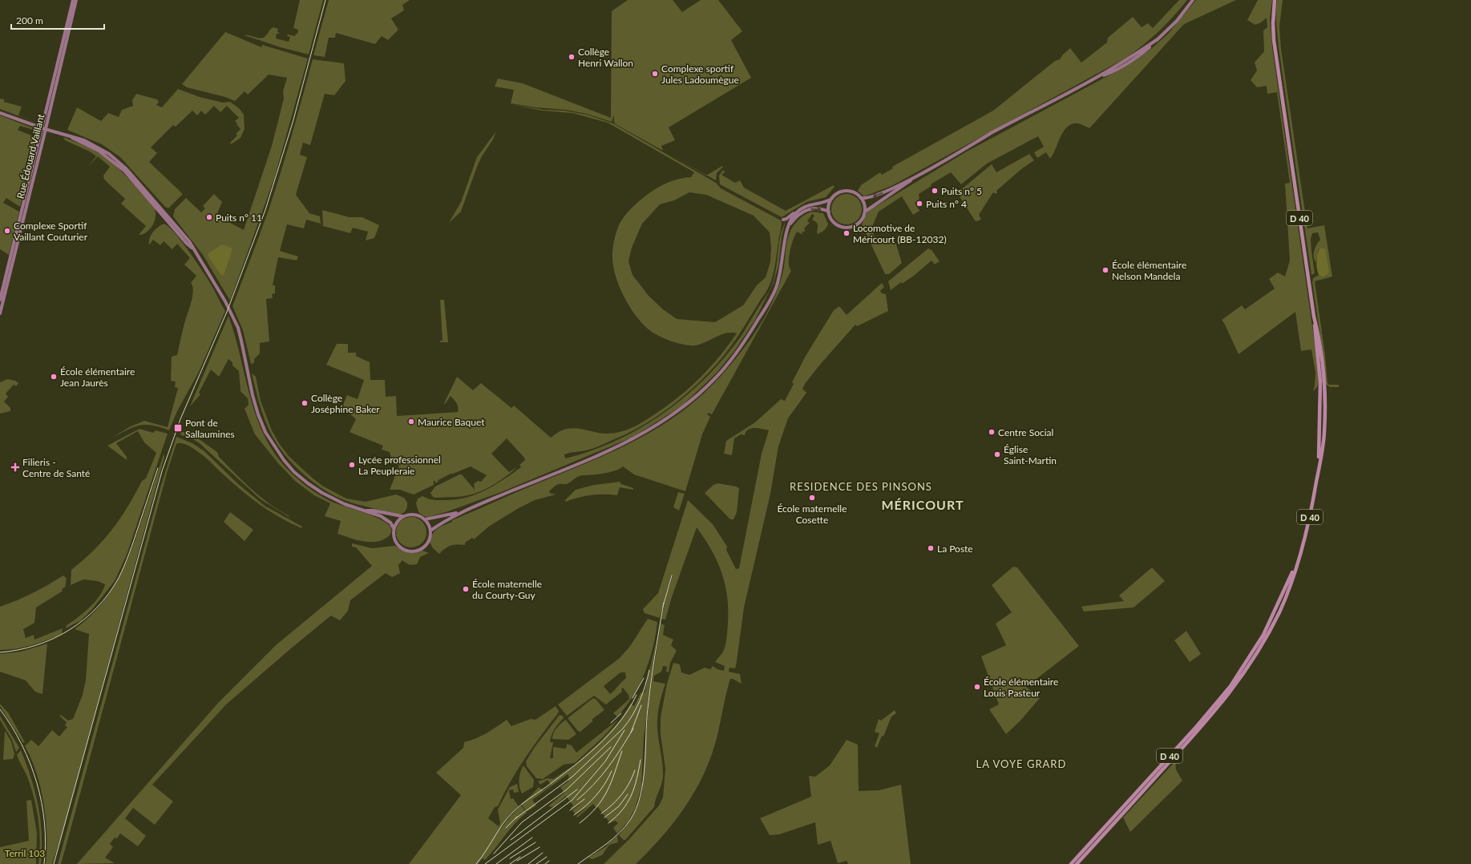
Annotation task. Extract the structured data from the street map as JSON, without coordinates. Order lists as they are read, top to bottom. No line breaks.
{"streets":{"main road":["Rue Édouard Vaillant","D 40"]},"districts":["RESIDENCE DES PINSONS","MÉRICOURT","LA VOYE GRARD"],"parks":["Terril 103"],"places":{"other":["Collège Henri Wallon","Complexe sportif Jules Ladoumègue","Puits n° 5","Puits n° 4","Puits n° 11","Complexe Sportif Vaillant Couturier","Locomotive de Méricourt (BB-12032)","École élémentaire Nelson Mandela","École élémentaire Jean Jaurès","Collège Joséphine Baker","Maurice Baquet","Centre Social","Église Saint-Martin","Lycée professionnel La Peupleraie","École maternelle Cosette","La Poste","École maternelle du Courty-Guy","École élémentaire Louis Pasteur"],"transit":["Pont de Sallaumines"],"health":["Filieris - Centre de Santé"]},"scale_bar":"200 m"}
